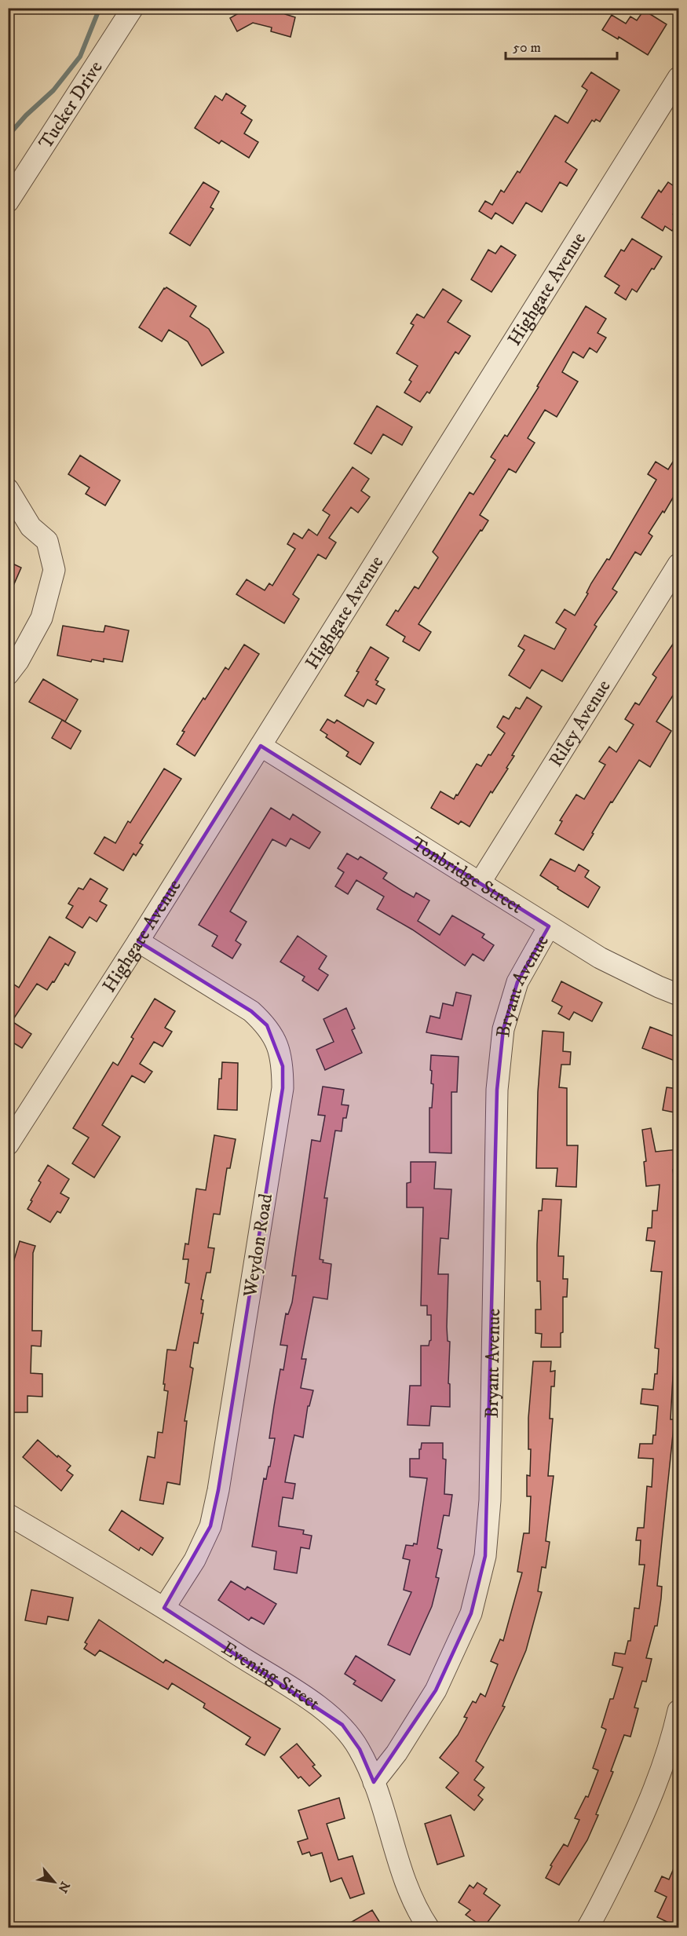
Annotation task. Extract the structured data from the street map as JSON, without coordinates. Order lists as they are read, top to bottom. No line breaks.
{"streets":{"street":["Tucker Drive","Highgate Avenue","Riley Avenue","Tonbridge Street","Bryant Avenue","Weydon Road","Evening Street"]},"crossings":[["Highgate Avenue","Tonbridge Street"],["Highgate Avenue","Weydon Road"],["Riley Avenue","Tonbridge Street"],["Tonbridge Street","Bryant Avenue"],["Bryant Avenue","Evening Street"],["Weydon Road","Evening Street"]],"scale_bar":"50 m","north":"bottom right"}
